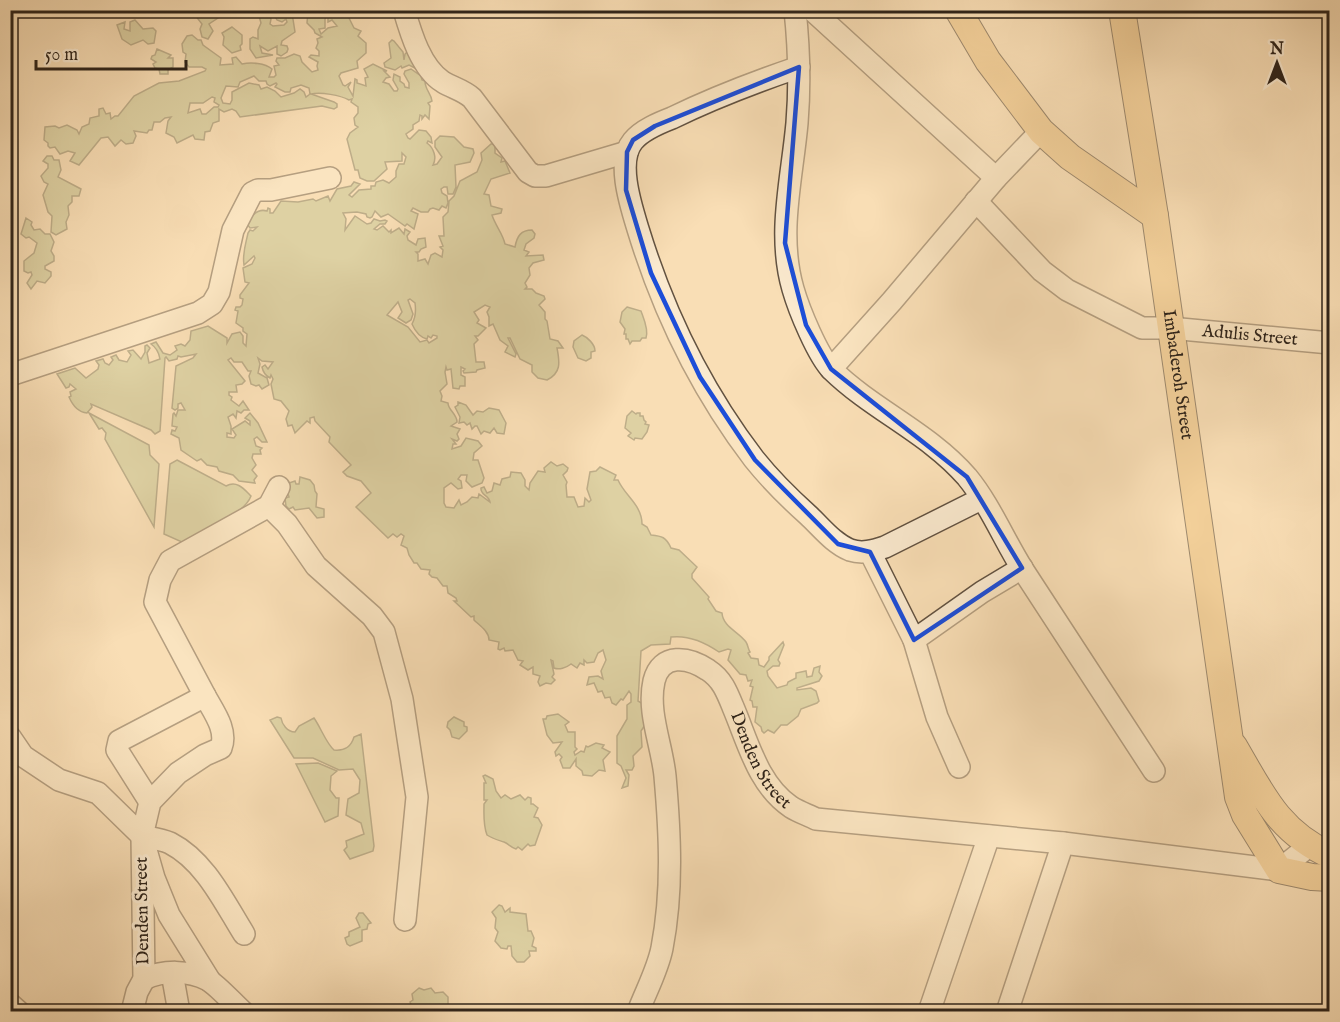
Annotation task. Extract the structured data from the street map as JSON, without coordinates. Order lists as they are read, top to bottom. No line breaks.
{"streets":{"main road":["Imbaderoh Street"],"street":["Adulis Street","Denden Street"]},"crossings":[["Adulis Street","Imbaderoh Street"]],"scale_bar":"50 m","north":"top"}
